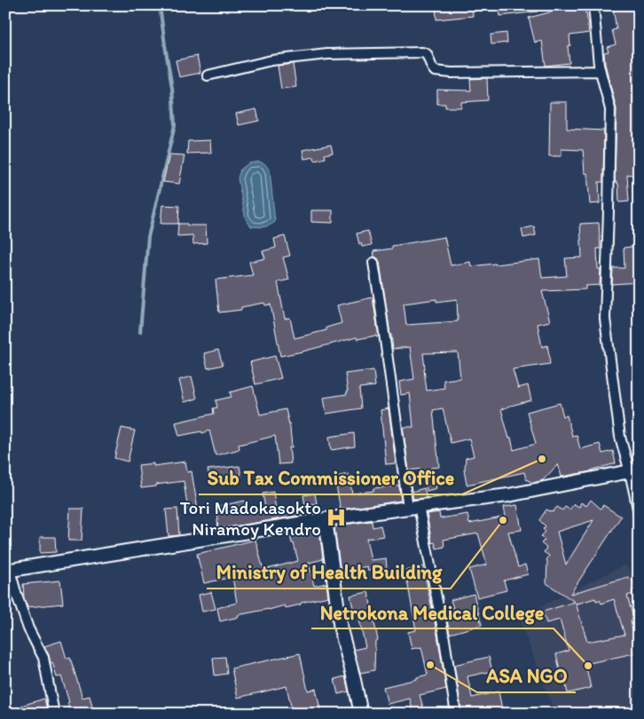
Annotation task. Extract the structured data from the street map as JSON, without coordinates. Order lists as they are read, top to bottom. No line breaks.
{"places":{"other":["Sub Tax Commissioner Office","Ministry of Health Building","ASA NGO","Netrokona Medical College"],"hospital":["Tori Madokasokto Niramoy Kendro"]}}
